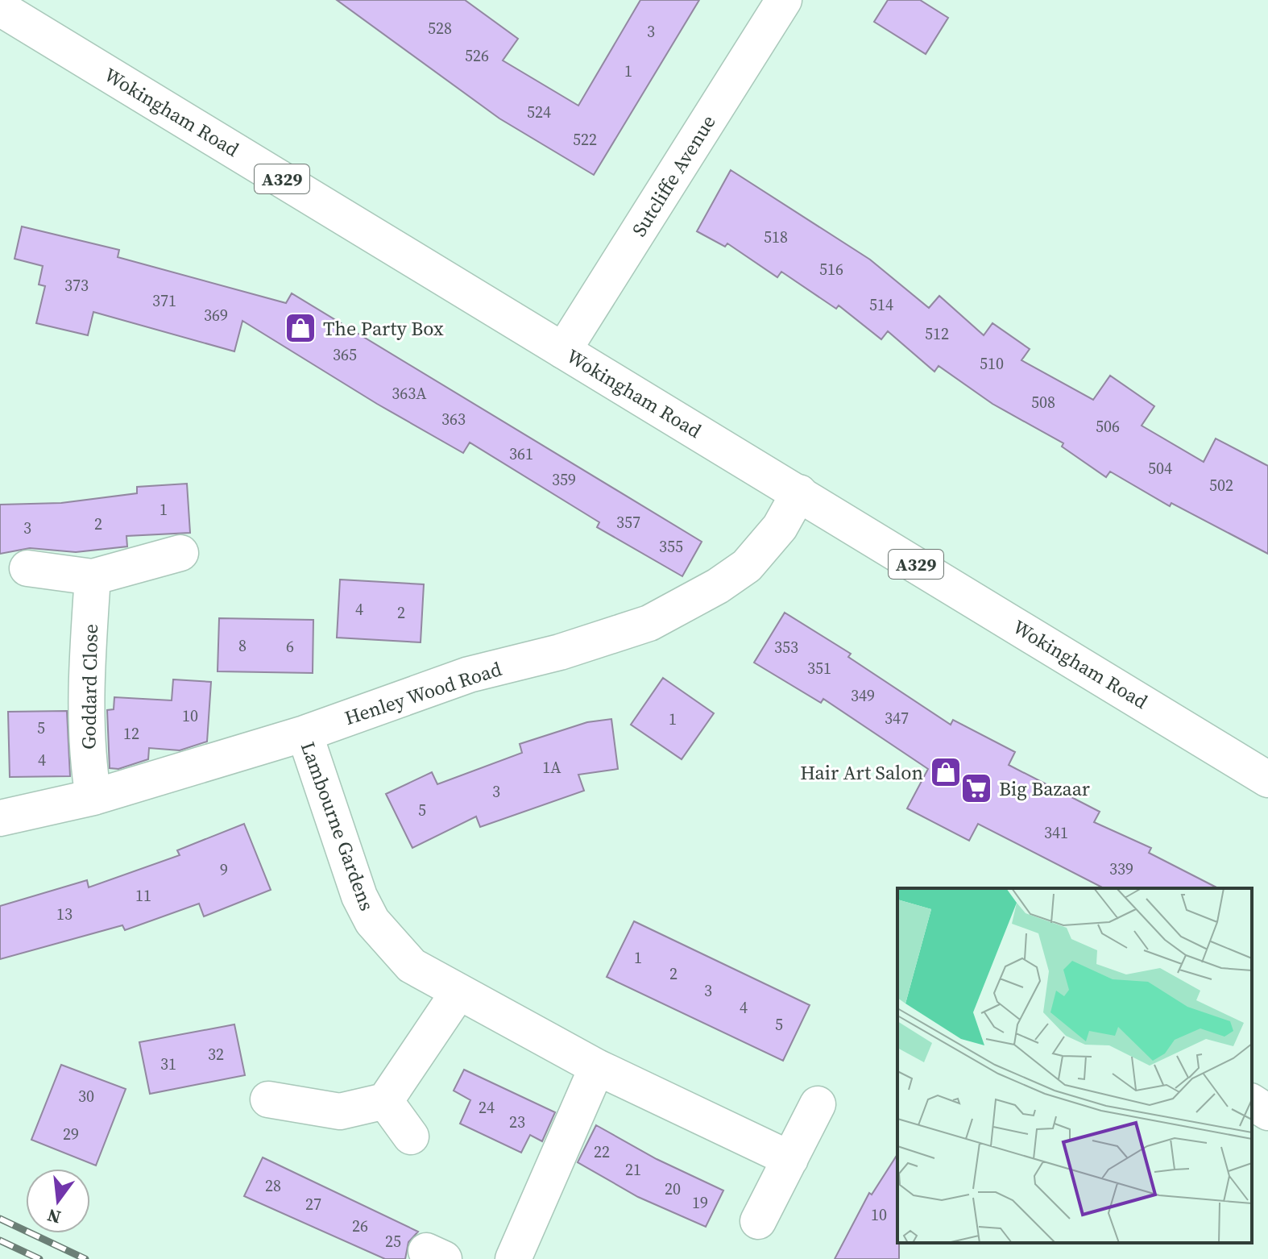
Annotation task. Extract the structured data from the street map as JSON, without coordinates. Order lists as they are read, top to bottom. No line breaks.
{"streets":{"street":["Wokingham Road","Sutcliffe Avenue","A329","Goddard Close","Henley Wood Road","Lambourne Gardens"]},"crossings":[["Wokingham Road","Sutcliffe Avenue"],["Wokingham Road","Henley Wood Road"],["Goddard Close","Henley Wood Road"],["Henley Wood Road","Lambourne Gardens"]],"places":{"shop":["The Party Box","Hair Art Salon"],"supermarket":["Big Bazaar"]},"house_numbers":["528","3","526","1","524","522","518","516","373","371","514","369","512","365","510","363A","508","363","506","361","504","359","502","1","357","2","3","355","4","2","8","6","353","351","349","10","347","1","5","12","4","1A","3","5","341","339","9","11","13","1","2","3","4","5","32","31","30","24","23","29","22","21","28","20","19","27","10","26","25"],"north":"bottom"}
